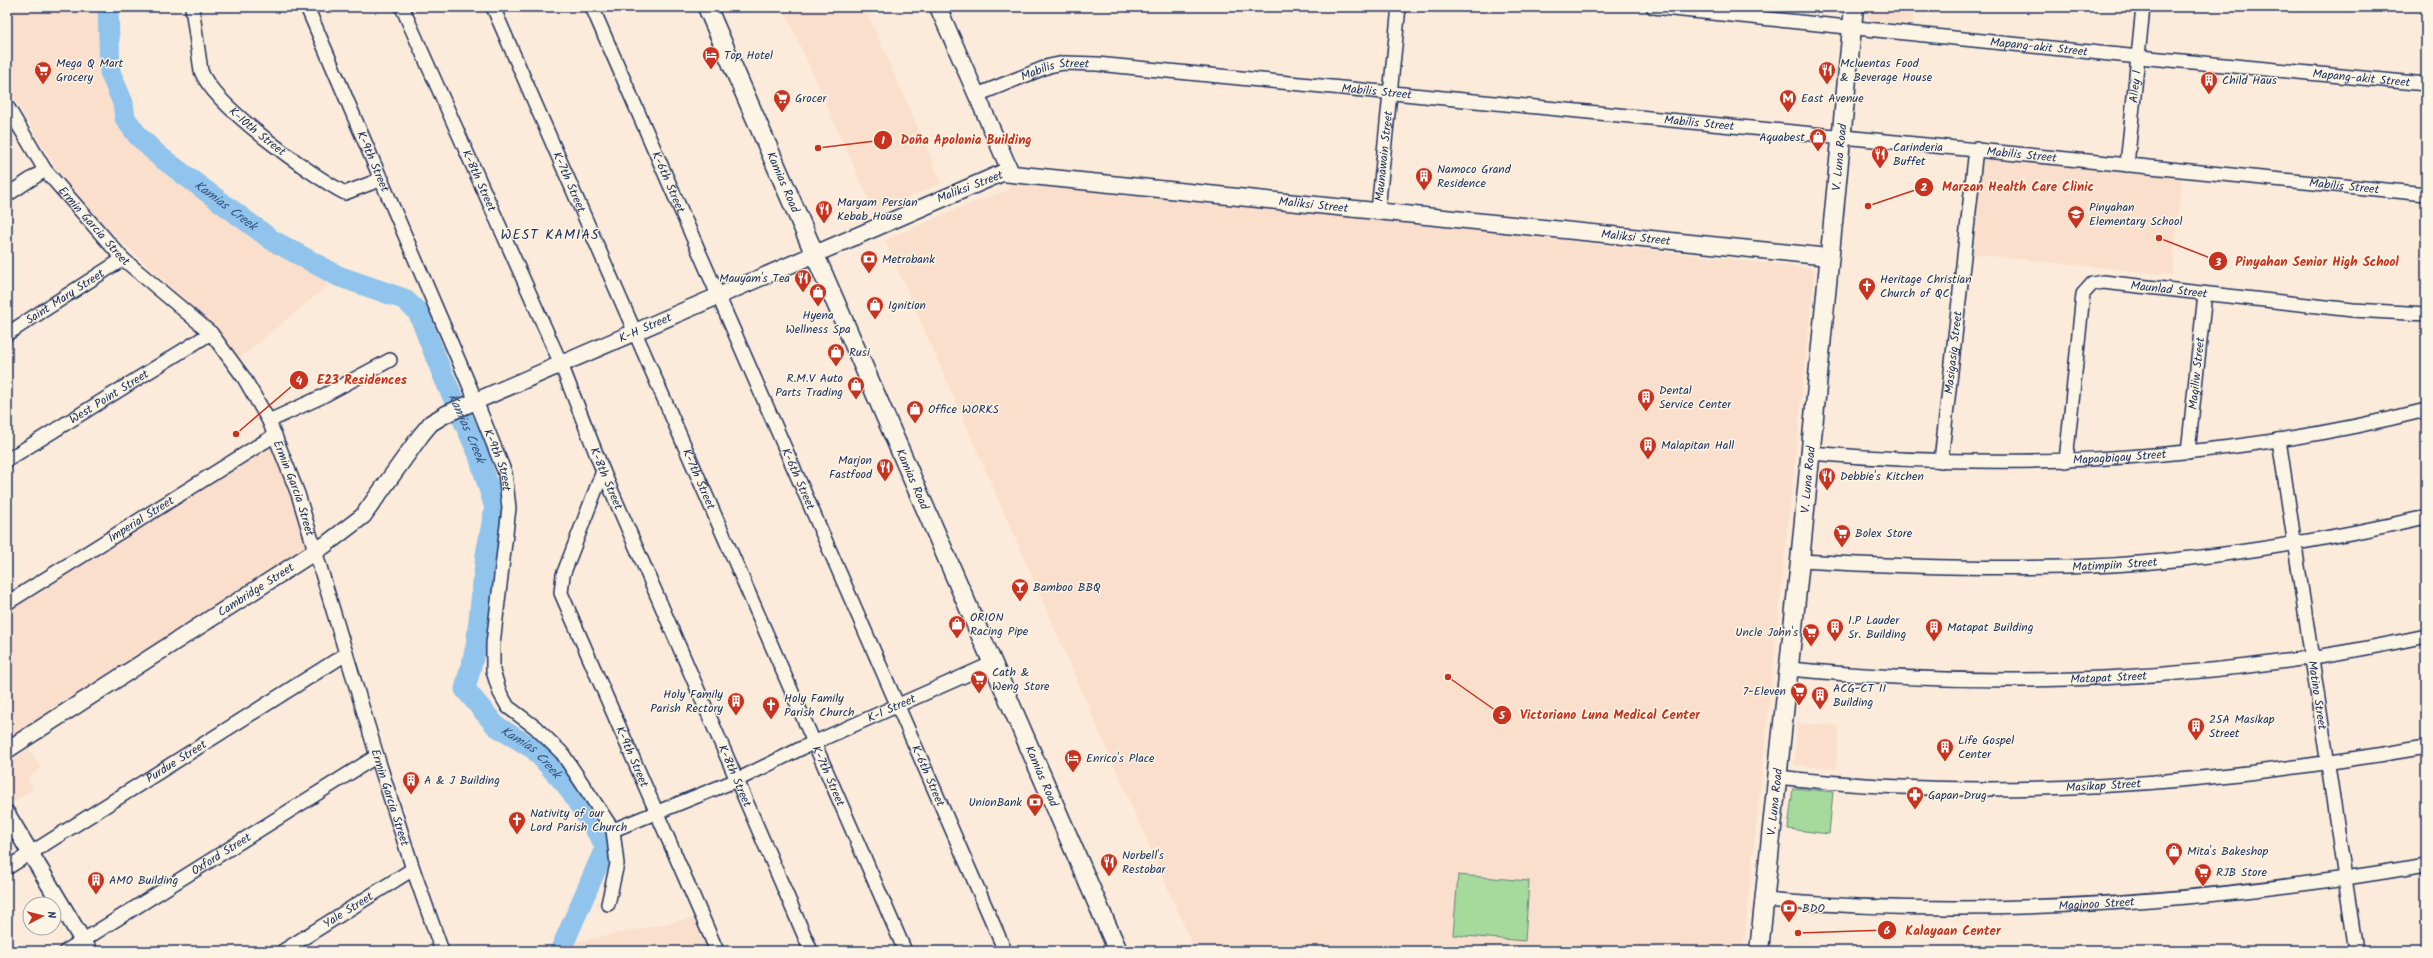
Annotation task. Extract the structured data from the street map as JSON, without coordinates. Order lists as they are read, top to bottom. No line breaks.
{"streets":{"main road":["V. Luna Road","Kamias Road"],"street":["Mapang-akit Street","Mabilis Street","Alley 1","K-10th Street","Maunawain Street","K-9th Street","K-8th Street","K-7th Street","K-6th Street","Maliksi Street","Ermin Garcia Street","Maunlad Street","Saint Mary Street","K-H Street","Masigasig Street","Magiliw Street","West Point Street","Mapagbigay Street","Imperial Street","Matimpiin Street","Cambridge Street","Matapat Street","Matino Street","K-I Street","Purdue Street","Masikap Street","Oxford Street","Maginoo Street","Yale Street"]},"crossings":[["Mapang-akit Street","Alley 1"],["Mapang-akit Street","V. Luna Road"],["Mabilis Street","Alley 1"],["Mabilis Street","Maunawain Street"],["Mabilis Street","V. Luna Road"],["Mabilis Street","Masigasig Street"],["K-10th Street","K-9th Street"],["Maunawain Street","Maliksi Street"],["V. Luna Road","Maliksi Street"],["V. Luna Road","Mapagbigay Street"],["V. Luna Road","Matimpiin Street"],["V. Luna Road","Matapat Street"],["V. Luna Road","Masikap Street"],["V. Luna Road","Maginoo Street"],["K-9th Street","K-8th Street"],["K-9th Street","K-H Street"],["K-9th Street","Cambridge Street"],["K-9th Street","K-I Street"],["K-8th Street","K-H Street"],["K-8th Street","K-I Street"],["K-7th Street","K-H Street"],["K-7th Street","K-I Street"],["Kamias Road","Maliksi Street"],["Kamias Road","K-H Street"],["Kamias Road","K-I Street"],["K-6th Street","K-H Street"],["K-6th Street","K-I Street"],["Maliksi Street","K-H Street"],["Ermin Garcia Street","Saint Mary Street"],["Ermin Garcia Street","West Point Street"],["Ermin Garcia Street","Imperial Street"],["Ermin Garcia Street","Cambridge Street"],["Ermin Garcia Street","Purdue Street"],["Ermin Garcia Street","Oxford Street"],["Ermin Garcia Street","Yale Street"],["Maunlad Street","Magiliw Street"],["Maunlad Street","Mapagbigay Street"],["K-H Street","Cambridge Street"],["Masigasig Street","Mapagbigay Street"],["Magiliw Street","Mapagbigay Street"],["Mapagbigay Street","Matino Street"],["Matimpiin Street","Matino Street"],["Matapat Street","Matino Street"],["Matino Street","Masikap Street"],["Matino Street","Maginoo Street"]],"districts":["WEST KAMIAS"],"water":["Kamias Creek"],"places":{"hotel":["Top Hotel","Enrico's Place"],"supermarket":["Mega Q Mart Grocery","Grocer","Bolex Store","Uncle John's","Cath & Weng Store","7-Eleven","RJB Store"],"restaurant":["Mcluentas Food & Beverage House","Carinderia Buffet","Maryam Persian Kebab House","Mauyam's Tea","Marjon Fastfood","Debbie's Kitchen","Norbell's Restobar"],"building":["Child Haus","Namoco Grand Residence","Dental Service Center","Malapitan Hall","I.P Lauder Sr. Building","Matapat Building","ACG-CT II Building","Holy Family Parish Rectory","25A Masikap Street","Life Gospel Center","A & J Building","AMO Building"],"metro station":["East Avenue"],"other":["Doña Apolonia Building","Marzan Health Care Clinic","Pinyahan Senior High School","E23 Residences","Victoriano Luna Medical Center","Kalayaan Center"],"shop":["Aquabest","Hyena Wellness Spa","Ignition","Rusi","R.M.V Auto Parts Trading","Office WORKS","ORION Racing Pipe","Mita's Bakeshop"],"school or university":["Pinyahan Elementary School"],"bank":["Metrobank","UnionBank","BDO"],"church":["Heritage Christian Church of QC","Holy Family Parish Church","Nativity of our Lord Parish Church"],"bar":["Bamboo BBQ"],"pharmacy":["Gapan Drug"]},"north":"right"}
